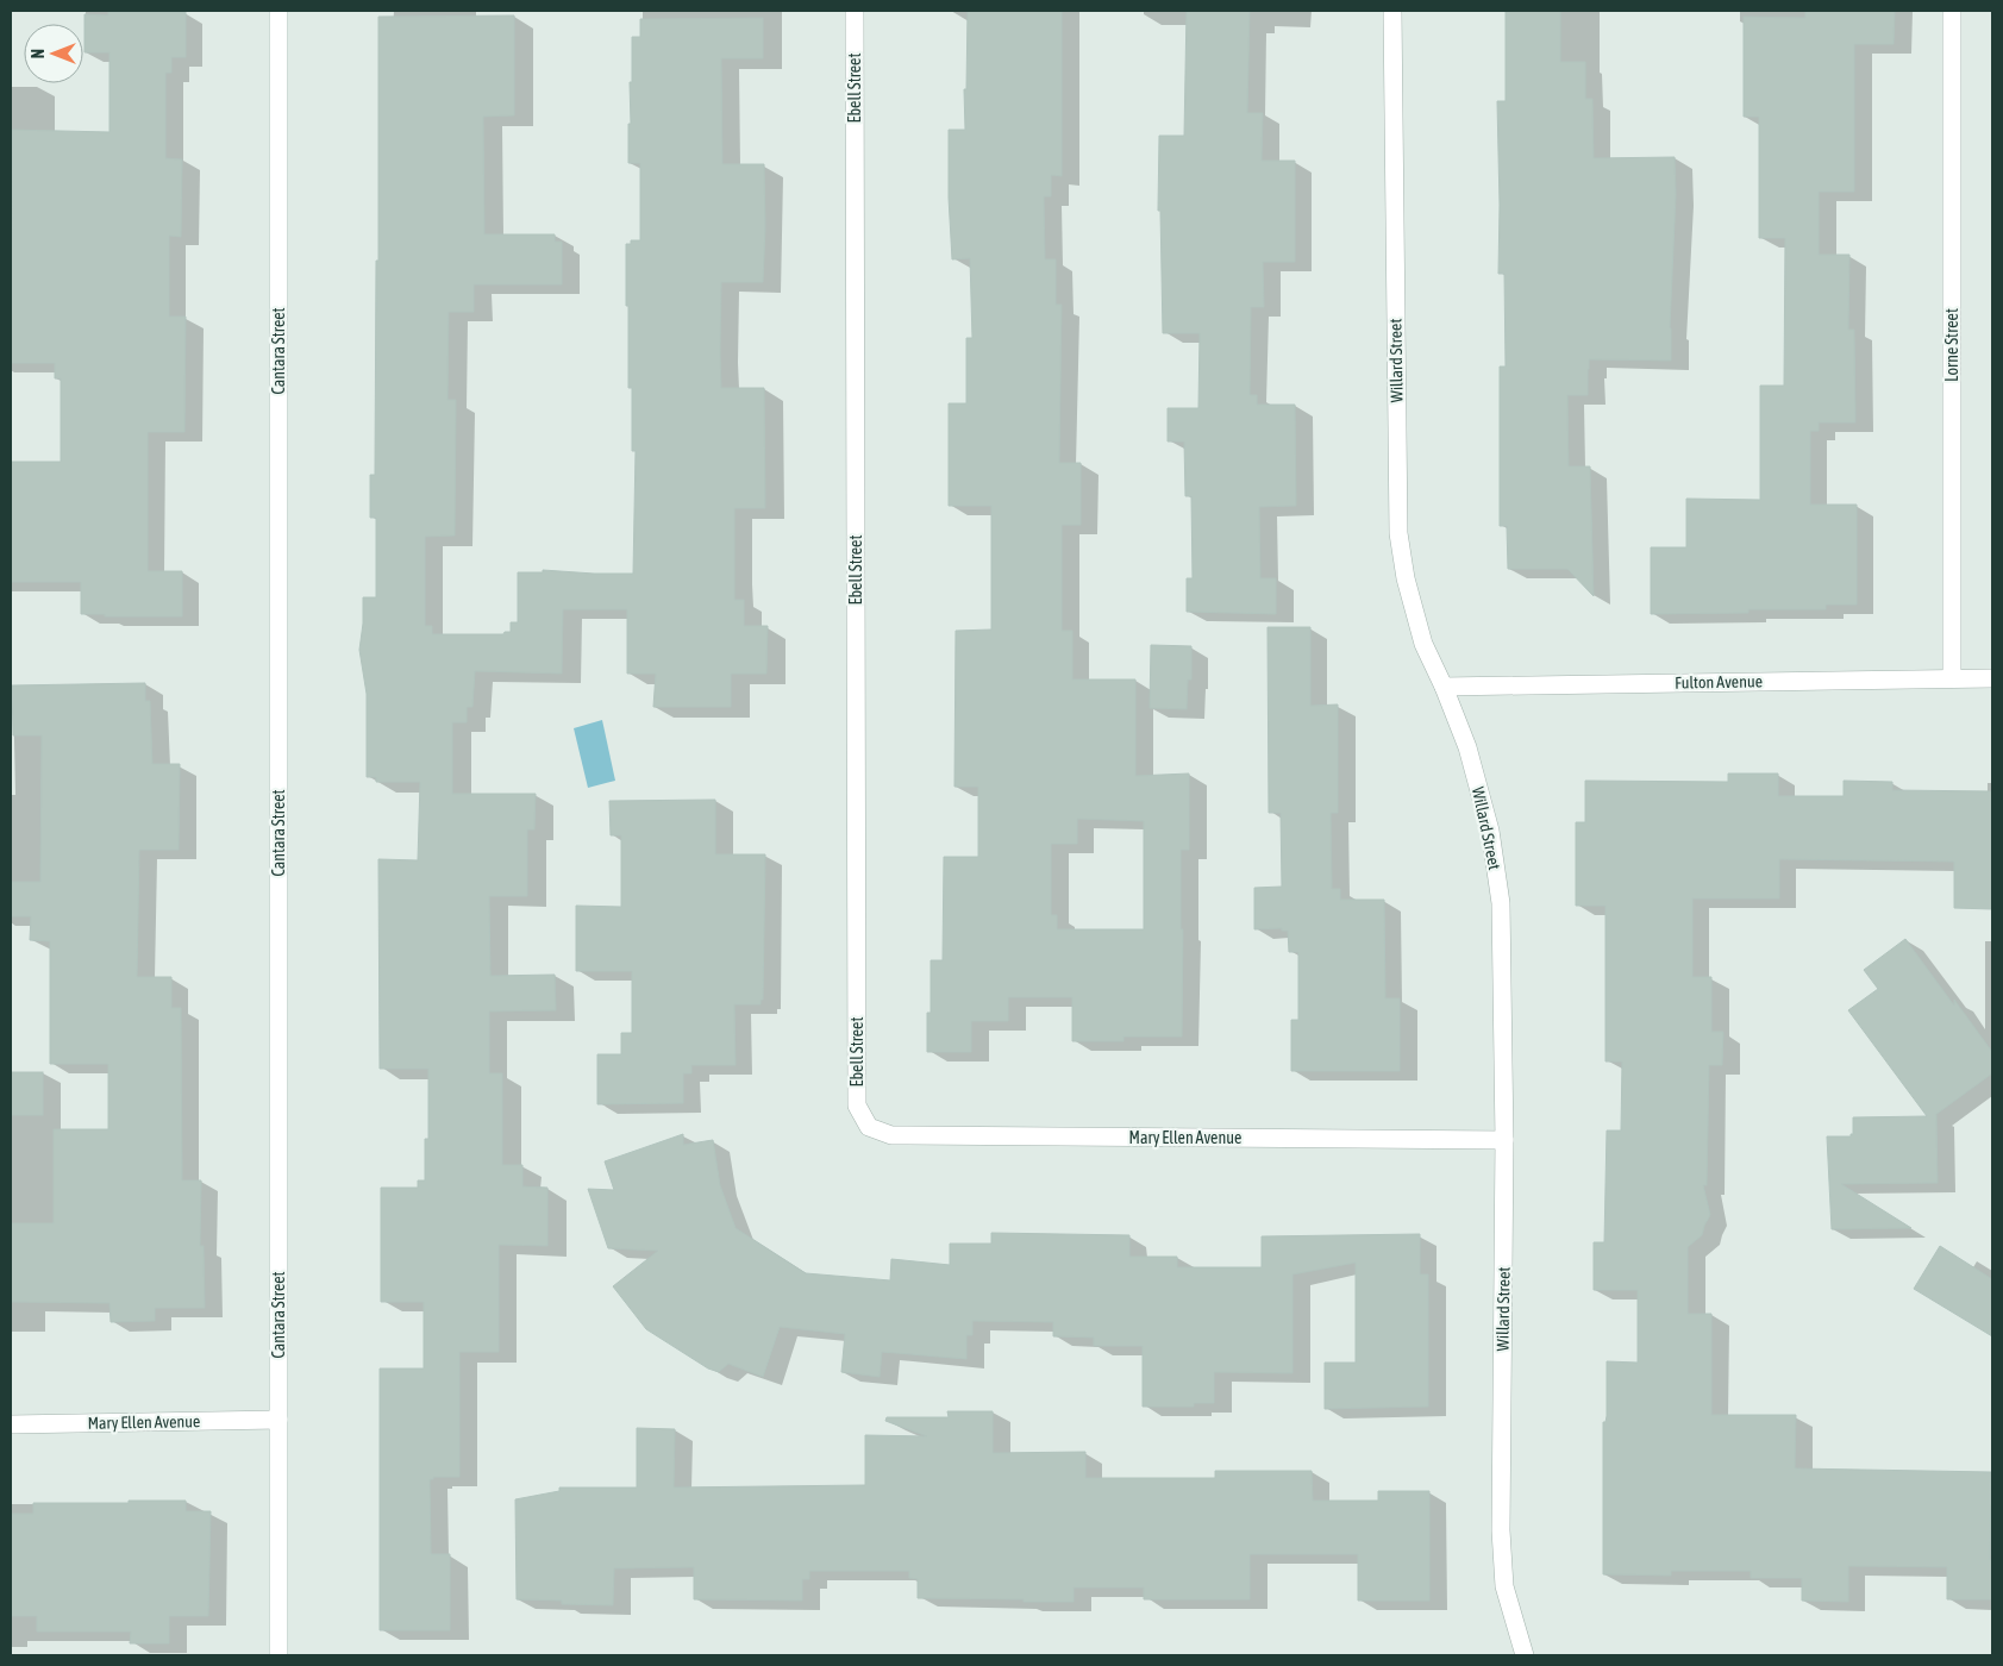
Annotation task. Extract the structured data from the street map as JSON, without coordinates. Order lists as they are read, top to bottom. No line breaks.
{"streets":{"street":["Ebell Street","Lorne Street","Cantara Street","Willard Street","Fulton Avenue","Mary Ellen Avenue"]},"crossings":[["Ebell Street","Mary Ellen Avenue"],["Lorne Street","Fulton Avenue"],["Cantara Street","Mary Ellen Avenue"],["Willard Street","Fulton Avenue"],["Willard Street","Mary Ellen Avenue"]],"north":"left"}
